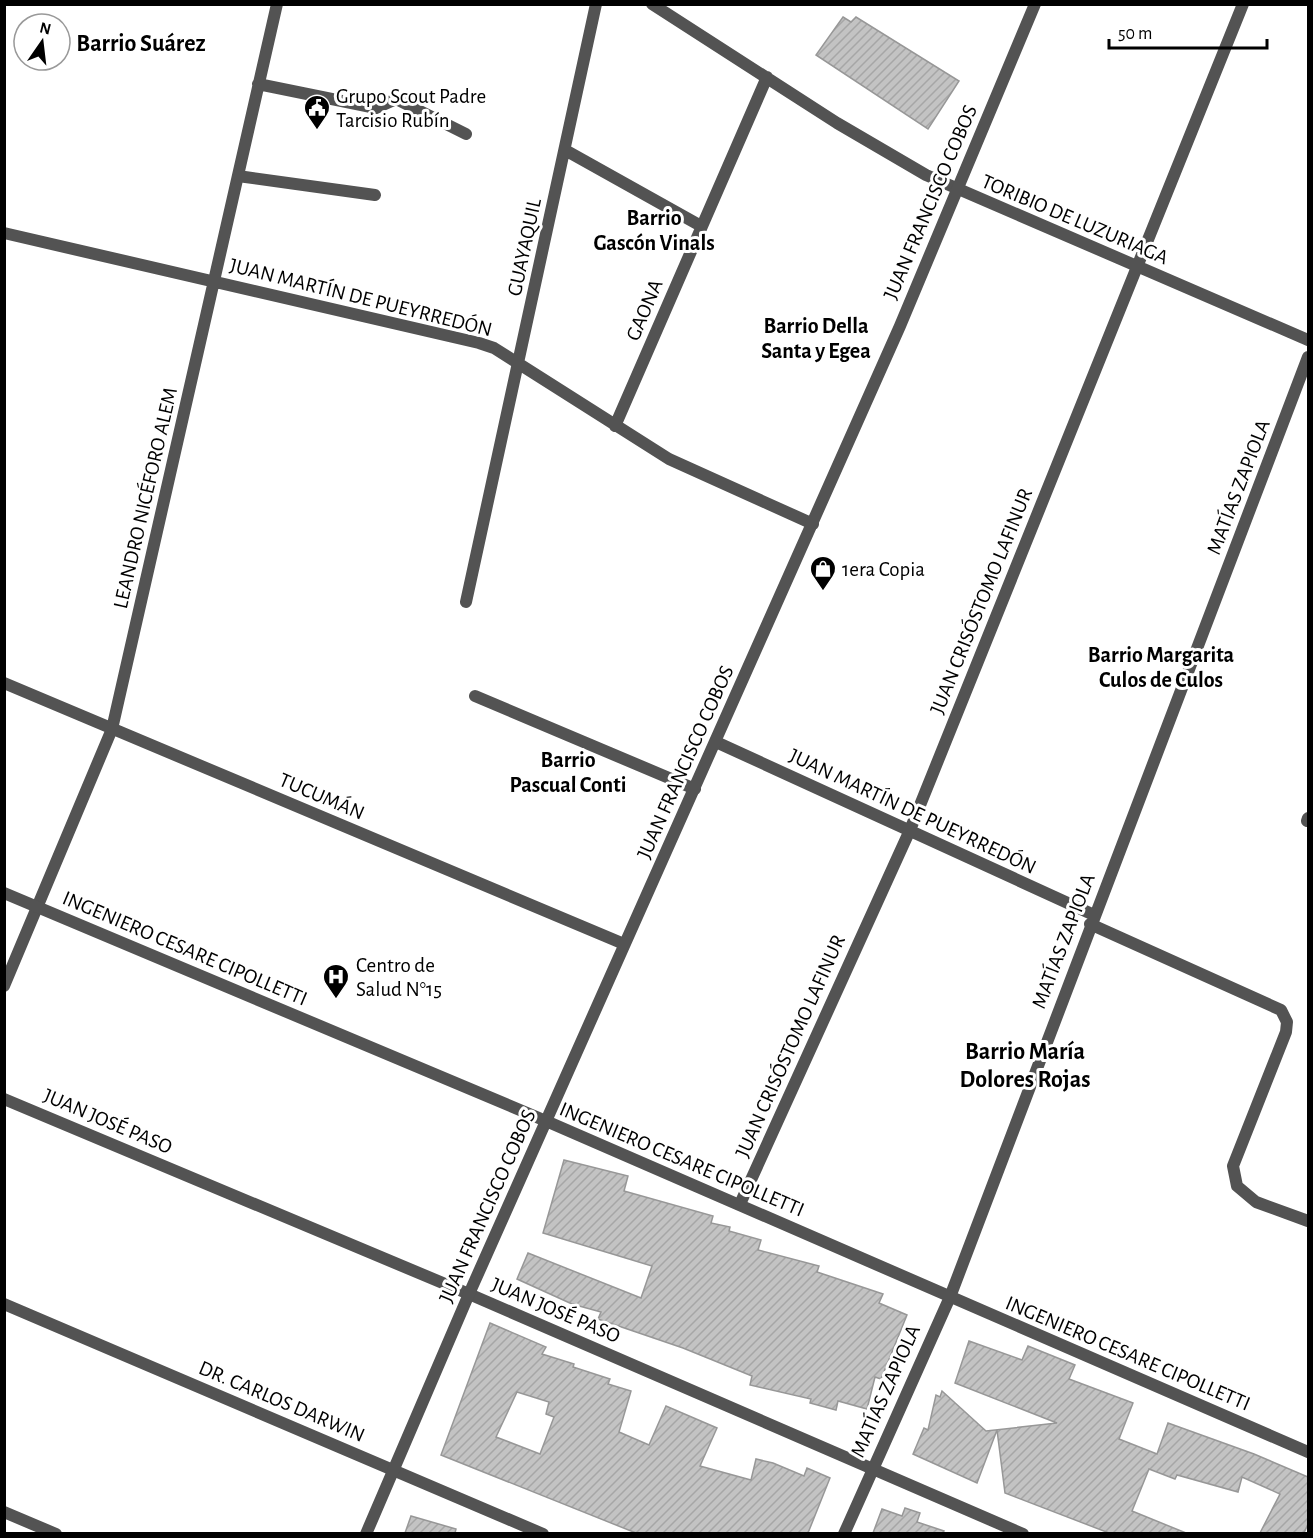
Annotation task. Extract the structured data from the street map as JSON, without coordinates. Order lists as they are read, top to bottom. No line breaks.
{"streets":{"street":["JUAN FRANCISCO COBOS","TORIBIO DE LUZURIAGA","GUAYAQUIL","JUAN MARTÍN DE PUEYRREDÓN","GAONA","MATÍAS ZAPIOLA","LEANDRO NICÉFORO ALEM","JUAN CRISÓSTOMO LAFINUR","TUCUMÁN","INGENIERO CESARE CIPOLLETTI","JUAN JOSÉ PASO","DR. CARLOS DARWIN"]},"crossings":[["JUAN FRANCISCO COBOS","TORIBIO DE LUZURIAGA"],["JUAN FRANCISCO COBOS","JUAN MARTÍN DE PUEYRREDÓN"],["JUAN FRANCISCO COBOS","TUCUMÁN"],["JUAN FRANCISCO COBOS","INGENIERO CESARE CIPOLLETTI"],["JUAN FRANCISCO COBOS","JUAN JOSÉ PASO"],["JUAN FRANCISCO COBOS","DR. CARLOS DARWIN"],["TORIBIO DE LUZURIAGA","GAONA"],["TORIBIO DE LUZURIAGA","JUAN CRISÓSTOMO LAFINUR"],["GUAYAQUIL","JUAN MARTÍN DE PUEYRREDÓN"],["JUAN MARTÍN DE PUEYRREDÓN","GAONA"],["JUAN MARTÍN DE PUEYRREDÓN","MATÍAS ZAPIOLA"],["JUAN MARTÍN DE PUEYRREDÓN","LEANDRO NICÉFORO ALEM"],["JUAN MARTÍN DE PUEYRREDÓN","JUAN CRISÓSTOMO LAFINUR"],["MATÍAS ZAPIOLA","INGENIERO CESARE CIPOLLETTI"],["MATÍAS ZAPIOLA","JUAN JOSÉ PASO"],["LEANDRO NICÉFORO ALEM","TUCUMÁN"],["LEANDRO NICÉFORO ALEM","INGENIERO CESARE CIPOLLETTI"],["JUAN CRISÓSTOMO LAFINUR","INGENIERO CESARE CIPOLLETTI"]],"districts":["Barrio Suárez","Barrio Gascón Vinals","Barrio Della Santa y Egea","Barrio Margarita Culos de Culos","Barrio Pascual Conti","Barrio María Dolores Rojas"],"places":{"public building":["Grupo Scout Padre Tarcisio Rubín"],"shop":["1era Copia"],"hospital":["Centro de Salud N°15"]},"scale_bar":"50 m","north":"top"}
